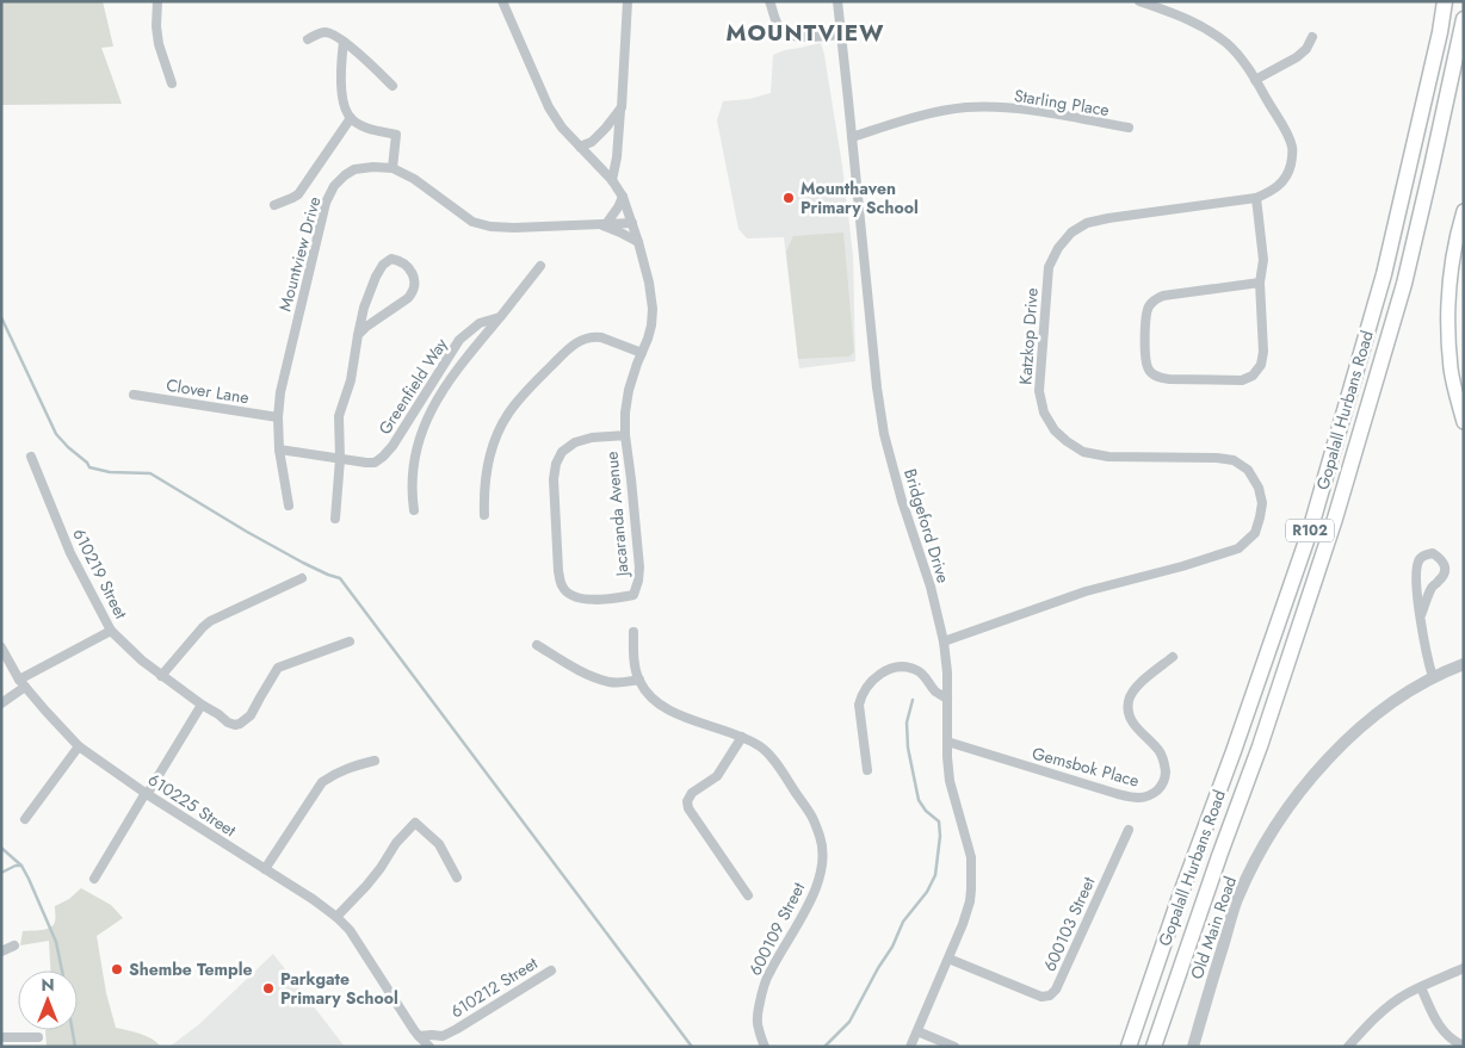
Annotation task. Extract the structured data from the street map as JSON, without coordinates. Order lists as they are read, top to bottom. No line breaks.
{"streets":{"main road":["Gopalall Hurbans Road","R102"],"street":["Starling Place","Mountview Drive","Katzkop Drive","Greenfield Way","Clover Lane","Jacaranda Avenue","Bridgeford Drive","610219 Street","Gemsbok Place","610225 Street","600103 Street","Old Main Road","600109 Street","610212 Street"]},"crossings":[["Starling Place","Bridgeford Drive"],["Mountview Drive","Greenfield Way"],["Mountview Drive","Clover Lane"],["Mountview Drive","Jacaranda Avenue"],["Katzkop Drive","Bridgeford Drive"],["Bridgeford Drive","Gemsbok Place"],["Bridgeford Drive","600103 Street"],["610225 Street","610212 Street"]],"districts":["MOUNTVIEW"],"places":["Mounthaven Primary School","Shembe Temple","Parkgate Primary School"],"north":"top"}
